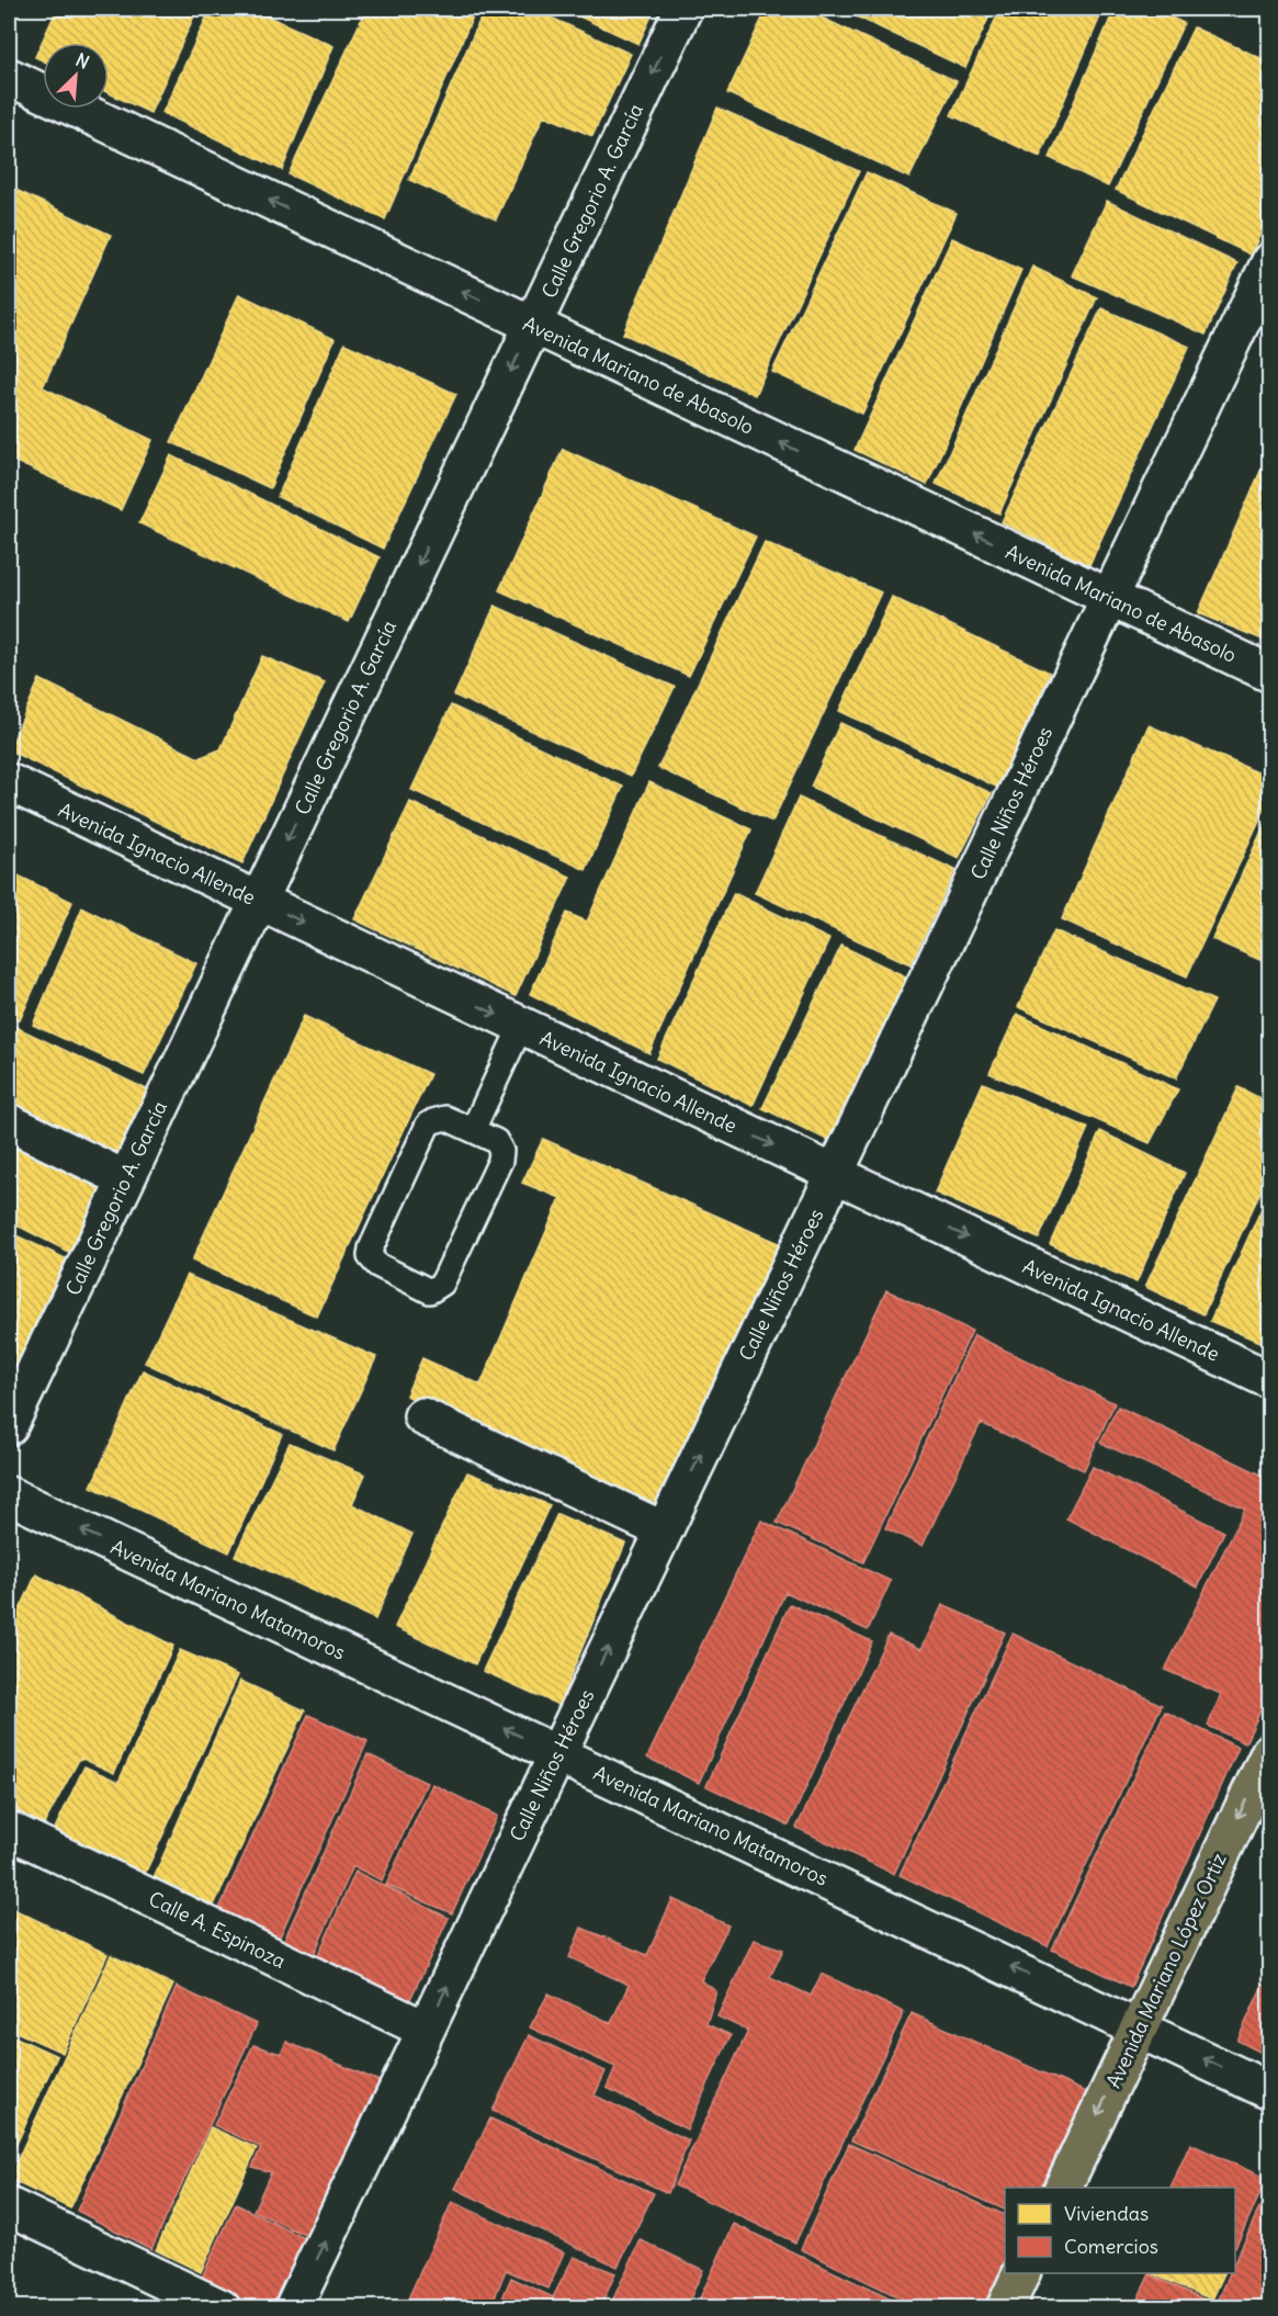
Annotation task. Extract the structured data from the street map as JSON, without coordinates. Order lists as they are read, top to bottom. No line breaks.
{"streets":{"main road":["Avenida Mariano López Ortiz"],"street":["Calle Gregorio A. García","Avenida Mariano de Abasolo","Calle Niños Héroes","Avenida Ignacio Allende","Avenida Mariano Matamoros","Calle A. Espinoza"]},"crossings":[["Calle Gregorio A. García","Avenida Mariano de Abasolo"],["Calle Gregorio A. García","Avenida Ignacio Allende"],["Avenida Mariano de Abasolo","Calle Niños Héroes"],["Calle Niños Héroes","Avenida Ignacio Allende"],["Calle Niños Héroes","Avenida Mariano Matamoros"],["Calle Niños Héroes","Calle A. Espinoza"],["Avenida Mariano Matamoros","Avenida Mariano López Ortiz"]],"one_way":["Calle Gregorio A. García","Avenida Mariano de Abasolo","Calle Niños Héroes","Avenida Ignacio Allende","Avenida Mariano Matamoros","Avenida Mariano López Ortiz"],"legend":["Viviendas","Comercios"],"north":"top right"}
